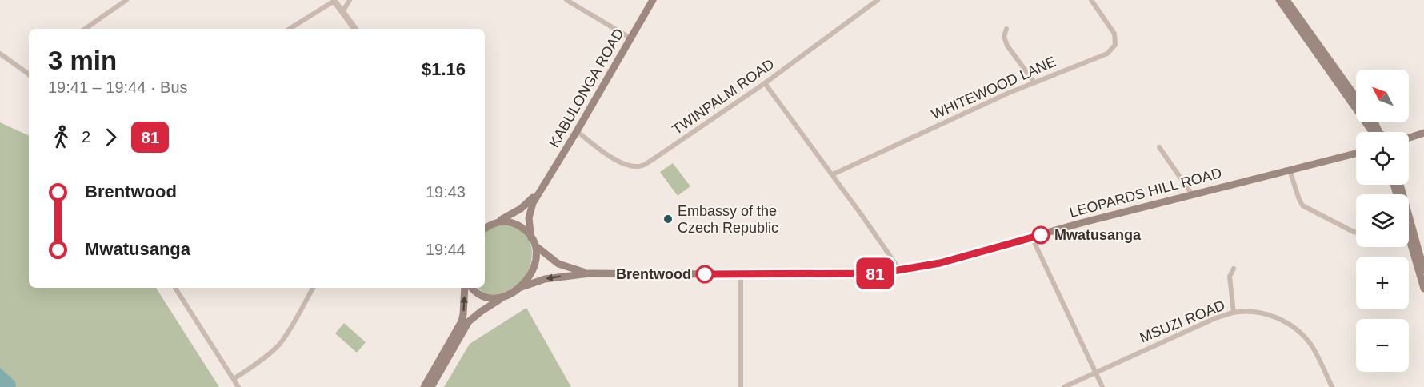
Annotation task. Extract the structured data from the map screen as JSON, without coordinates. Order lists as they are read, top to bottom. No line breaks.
{"streets":{"main road":["KABULONGA ROAD","LEOPARDS HILL ROAD"],"street":["WHITEWOOD LANE","TWINPALM ROAD","MSUZI ROAD"]},"crossings":[["KABULONGA ROAD","TWINPALM ROAD"]],"places":["Embassy of the Czech Republic","Mwatusanga","Brentwood"],"lines":["bus line 81"],"north":"top left","page":{"on_map":"81","heading":["3 min","19:41 – 19:44 · Bus","$1.16"],"map_buttons":["+","−"],"legs":["2","81"],"list":[{"name":"Brentwood","value":"19:43"},{"name":"Mwatusanga","value":"19:44"}]}}
